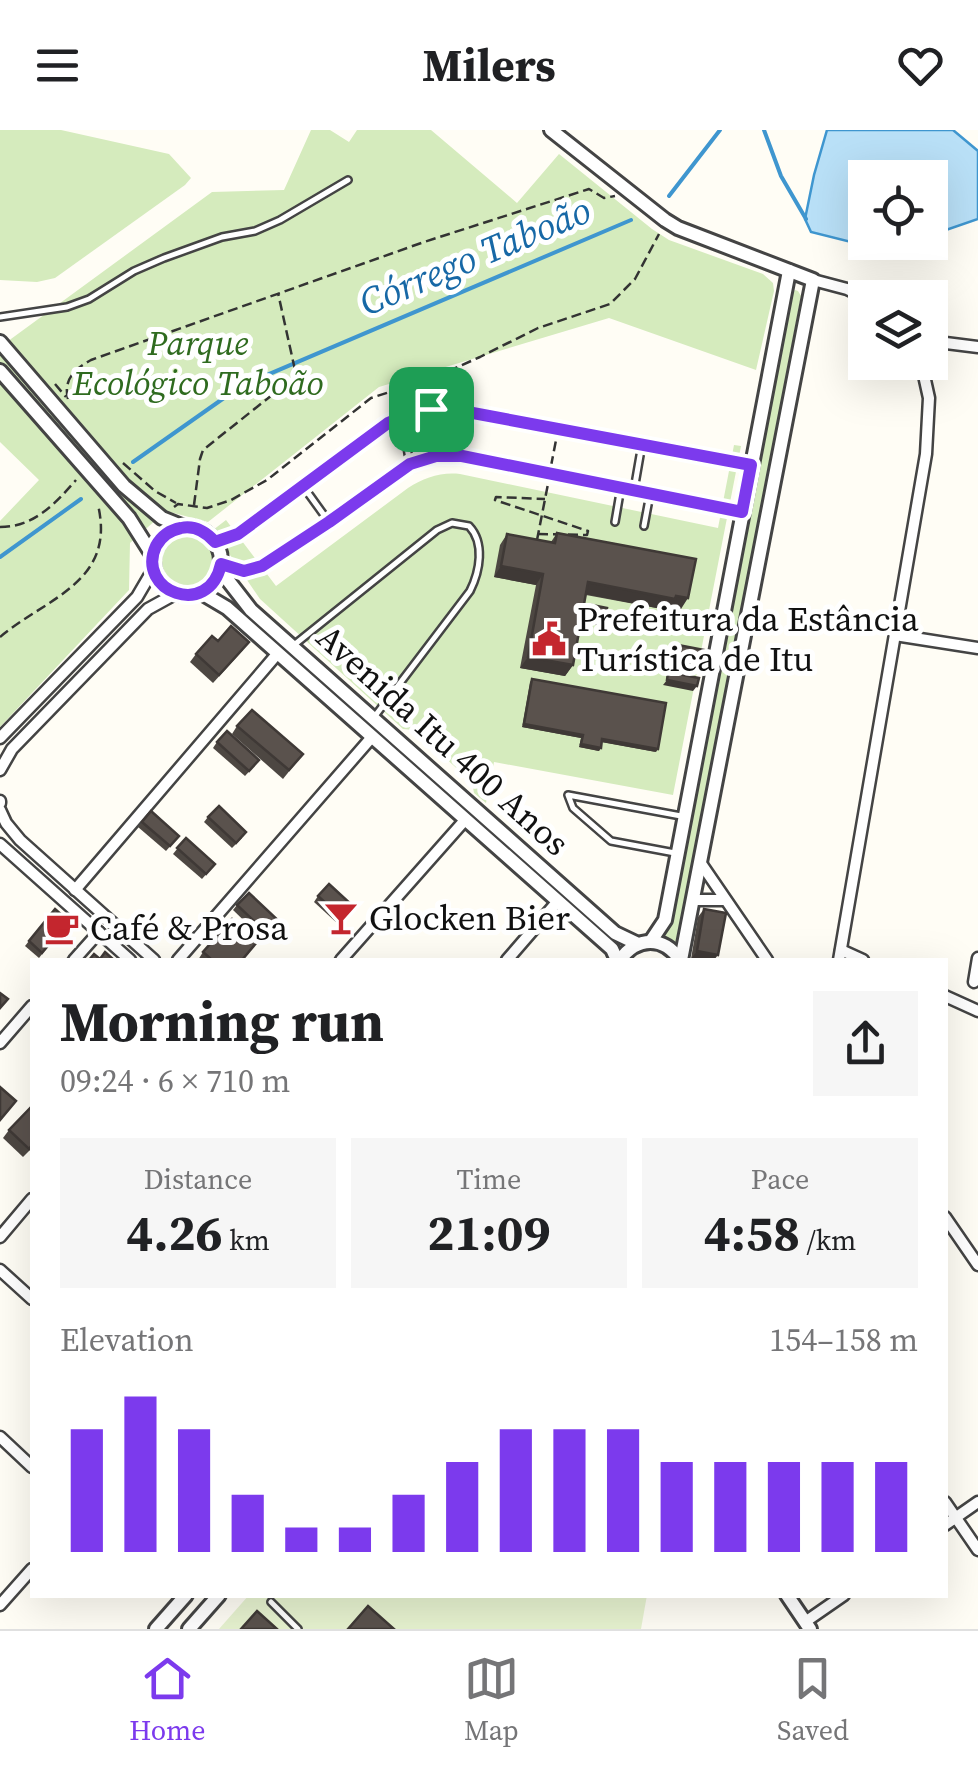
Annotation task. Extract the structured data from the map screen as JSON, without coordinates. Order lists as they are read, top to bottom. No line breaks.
{"streets":{"street":["Avenida Itu 400 Anos"]},"water":["Córrego Taboão"],"parks":["Parque Ecológico Taboão"],"places":{"public building":["Prefeitura da Estância Turística de Itu"],"bar":["Glocken Bier"],"cafe":["Café & Prosa"]},"page":{"header":"Milers","heading":["Morning run","09:24 · 6 × 710 m"],"stats":[["Distance","4.26 km"],["Time","21:09"],["Pace","4:58 /km"]],"chart":["Elevation","154–158 m"],"tabs":["Home","Map","Saved"]}}
